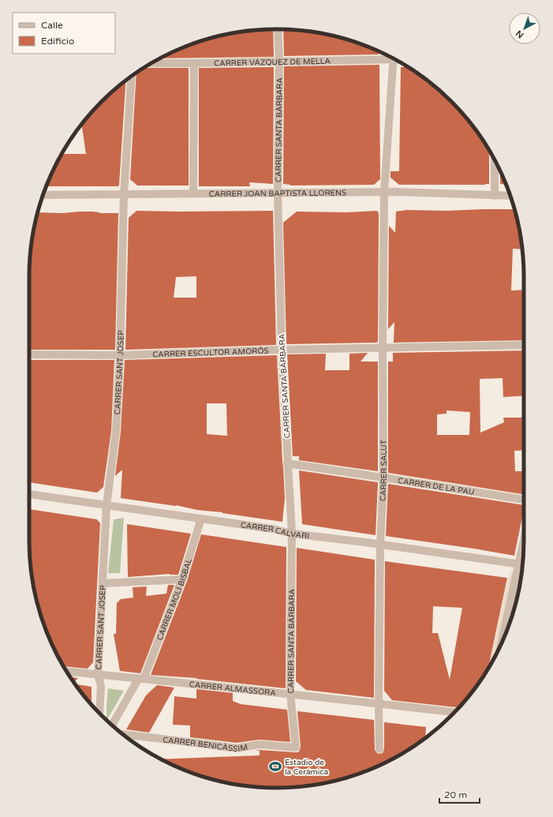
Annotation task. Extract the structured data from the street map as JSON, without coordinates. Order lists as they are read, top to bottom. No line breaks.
{"streets":{"street":["CARRER VÁZQUEZ DE MELLA","CARRER SANTA BÀRBARA","CARRER JOAN BAPTISTA LLORENS","CARRER ESCULTOR AMORÓS","CARRER SANT JOSEP","CARRER SALUT","CARRER DE LA PAU","CARRER CALVARI","CARRER MOLÍ BISBAL","CARRER ALMASSORA","CARRER BENICÀSSIM"]},"crossings":[["CARRER VÁZQUEZ DE MELLA","CARRER SANTA BÀRBARA"],["CARRER SANTA BÀRBARA","CARRER JOAN BAPTISTA LLORENS"],["CARRER SANTA BÀRBARA","CARRER ESCULTOR AMORÓS"],["CARRER SANTA BÀRBARA","CARRER DE LA PAU"],["CARRER SANTA BÀRBARA","CARRER CALVARI"],["CARRER SANTA BÀRBARA","CARRER ALMASSORA"],["CARRER SANTA BÀRBARA","CARRER BENICÀSSIM"],["CARRER JOAN BAPTISTA LLORENS","CARRER SANT JOSEP"],["CARRER JOAN BAPTISTA LLORENS","CARRER SALUT"],["CARRER ESCULTOR AMORÓS","CARRER SANT JOSEP"],["CARRER ESCULTOR AMORÓS","CARRER SALUT"],["CARRER SANT JOSEP","CARRER CALVARI"],["CARRER SANT JOSEP","CARRER ALMASSORA"],["CARRER SALUT","CARRER DE LA PAU"],["CARRER SALUT","CARRER CALVARI"],["CARRER SALUT","CARRER ALMASSORA"],["CARRER CALVARI","CARRER MOLÍ BISBAL"],["CARRER MOLÍ BISBAL","CARRER ALMASSORA"]],"places":{"sports":["Estadio de la Cerámica"]},"legend":["Calle","Edificio"],"scale_bar":"20 m","north":"bottom left"}
